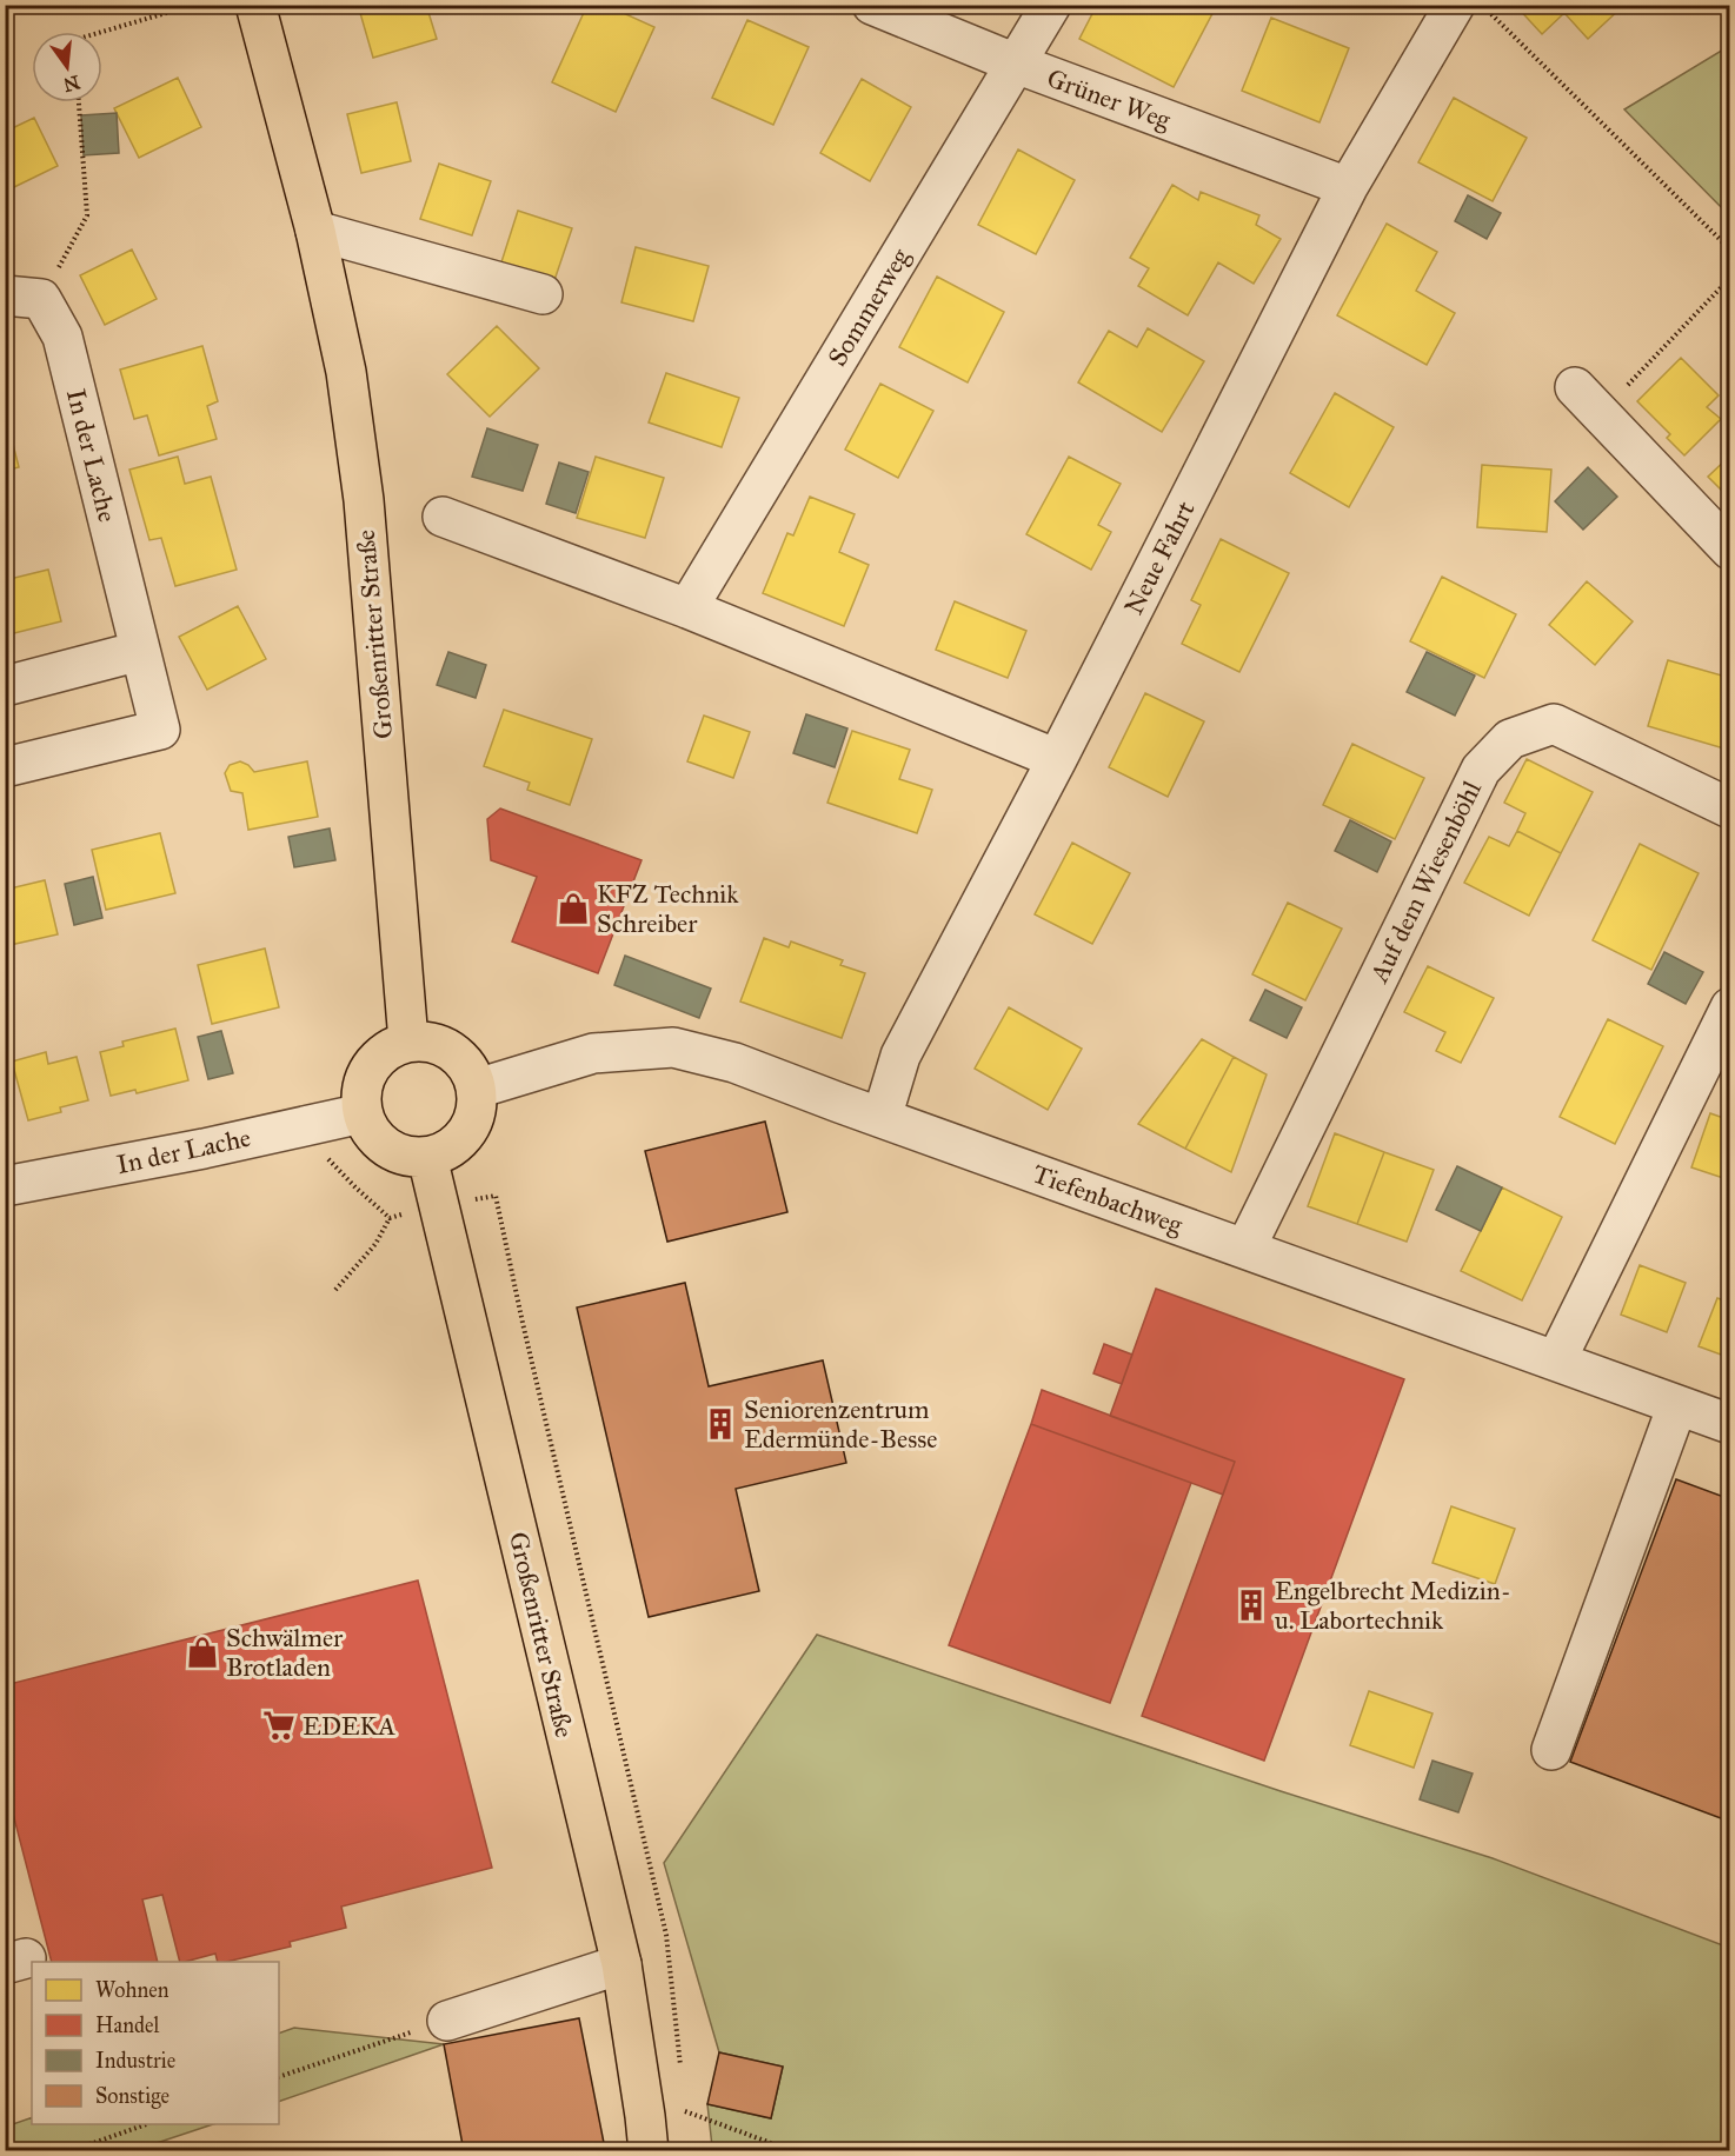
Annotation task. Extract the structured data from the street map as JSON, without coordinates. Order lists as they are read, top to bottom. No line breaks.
{"streets":{"main road":["Großenritter Straße"],"street":["Grüner Weg","Sommerweg","In der Lache","Neue Fahrt","Auf dem Wiesenböhl","Tiefenbachweg"]},"crossings":[["Grüner Weg","Sommerweg"],["Grüner Weg","Neue Fahrt"],["In der Lache","Großenritter Straße"],["In der Lache","Tiefenbachweg"],["Neue Fahrt","Tiefenbachweg"],["Großenritter Straße","Tiefenbachweg"],["Auf dem Wiesenböhl","Tiefenbachweg"]],"places":{"shop":["KFZ Technik Schreiber","Schwälmer Brotladen"],"building":["Seniorenzentrum Edermünde-Besse","Engelbrecht Medizin- u. Labortechnik"],"supermarket":["EDEKA"]},"legend":["Wohnen","Handel","Industrie","Sonstige"],"north":"bottom"}
